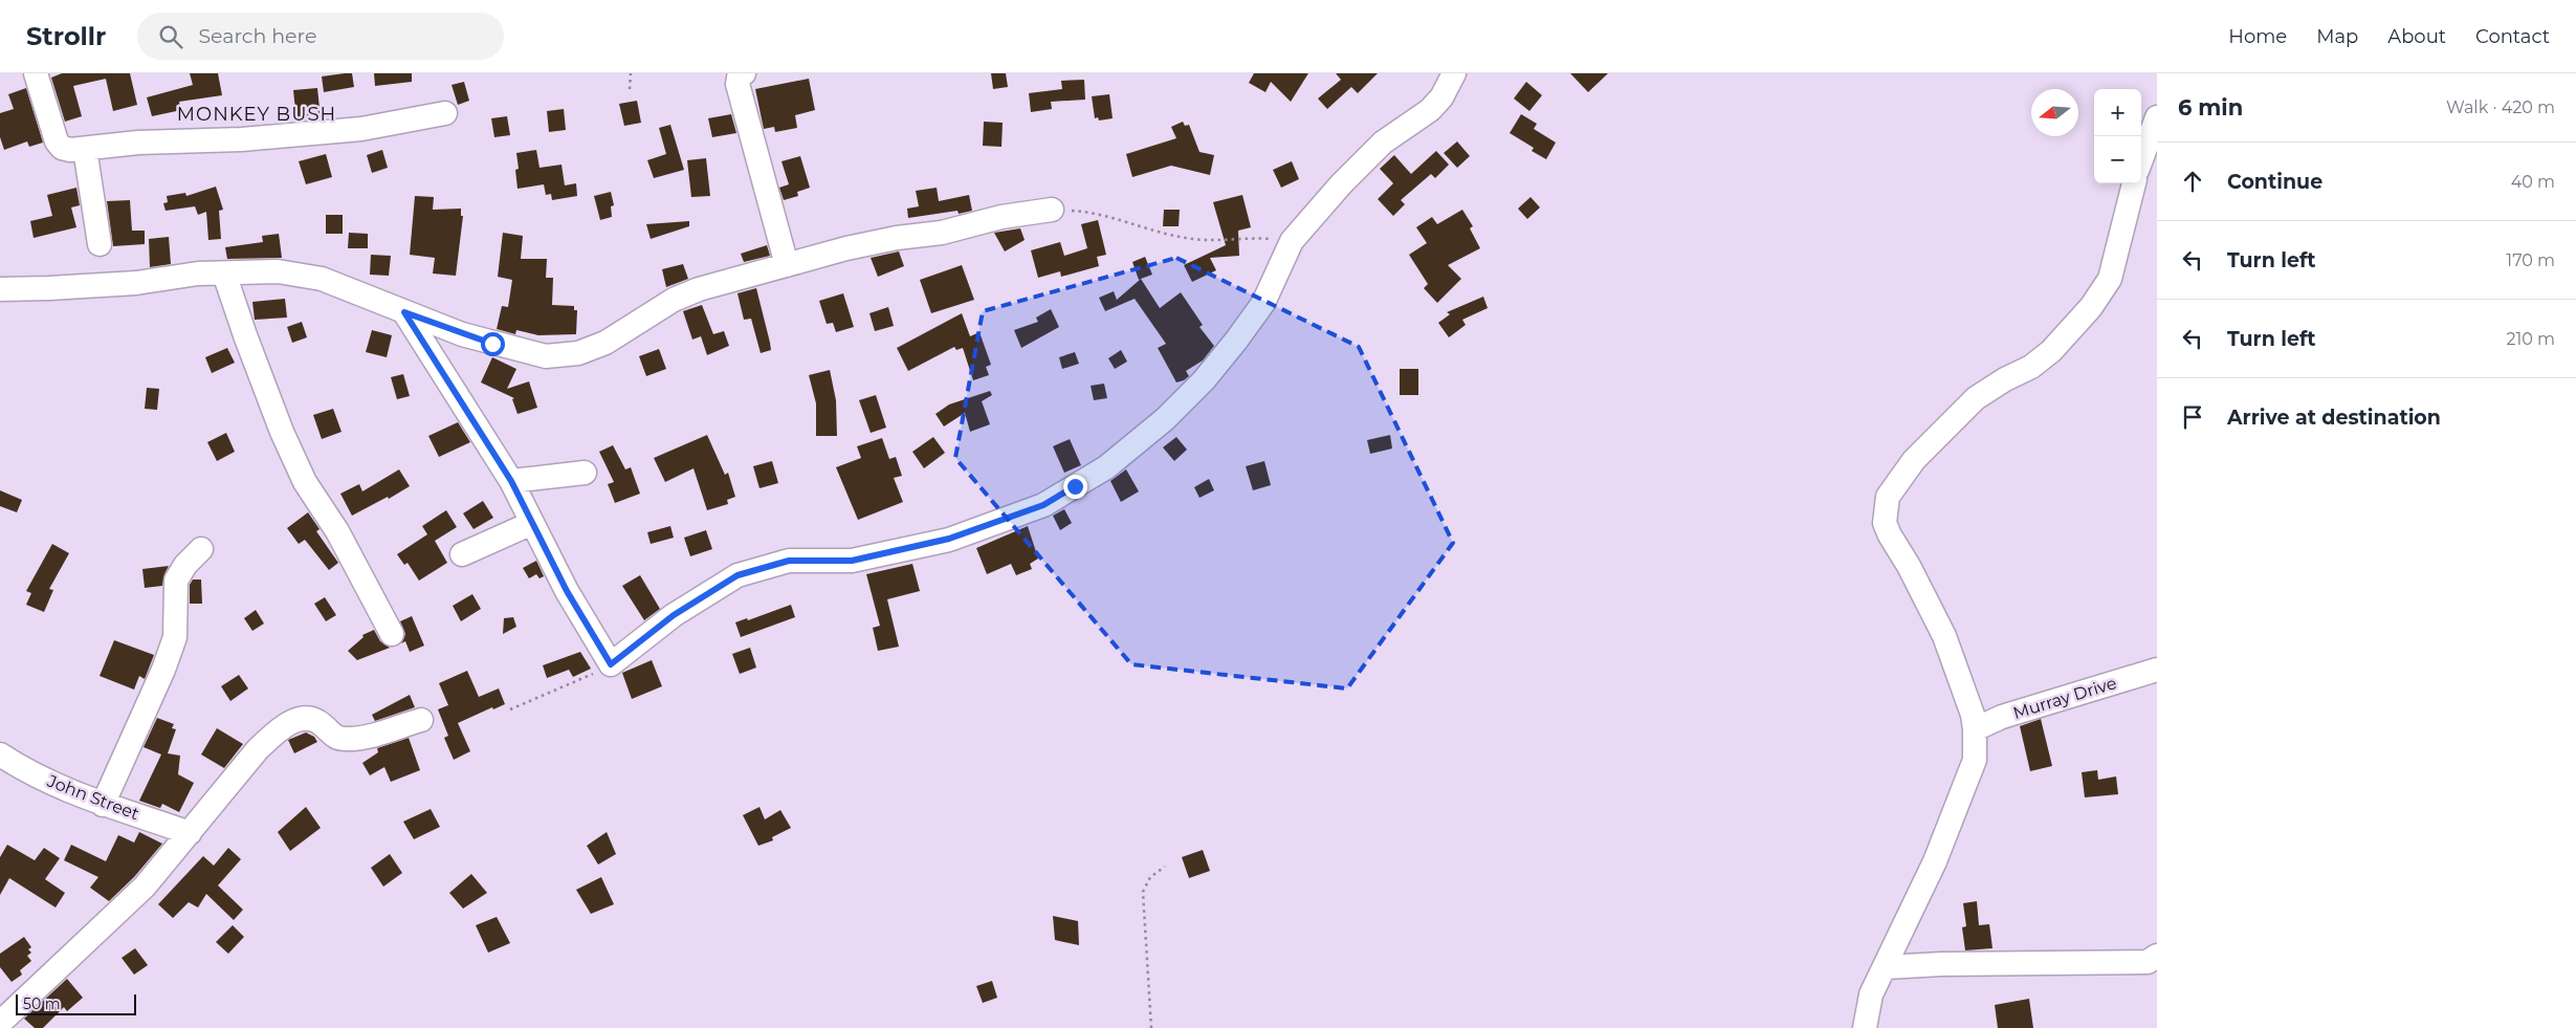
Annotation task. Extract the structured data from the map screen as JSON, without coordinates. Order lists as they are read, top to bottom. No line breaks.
{"streets":{"street":["Murray Drive","John Street"]},"districts":["MONKEY BUSH"],"scale_bar":"50 m","north":"left","page":{"header":"Strollr","search":"Search here","nav":["Home","Map","About","Contact"],"heading":["6 min","Walk · 420 m"],"map_buttons":["+","−"],"list":[["Continue","40 m"],["Turn left","170 m"],["Turn left","210 m"],"Arrive at destination"],"scale":"50 m"}}
